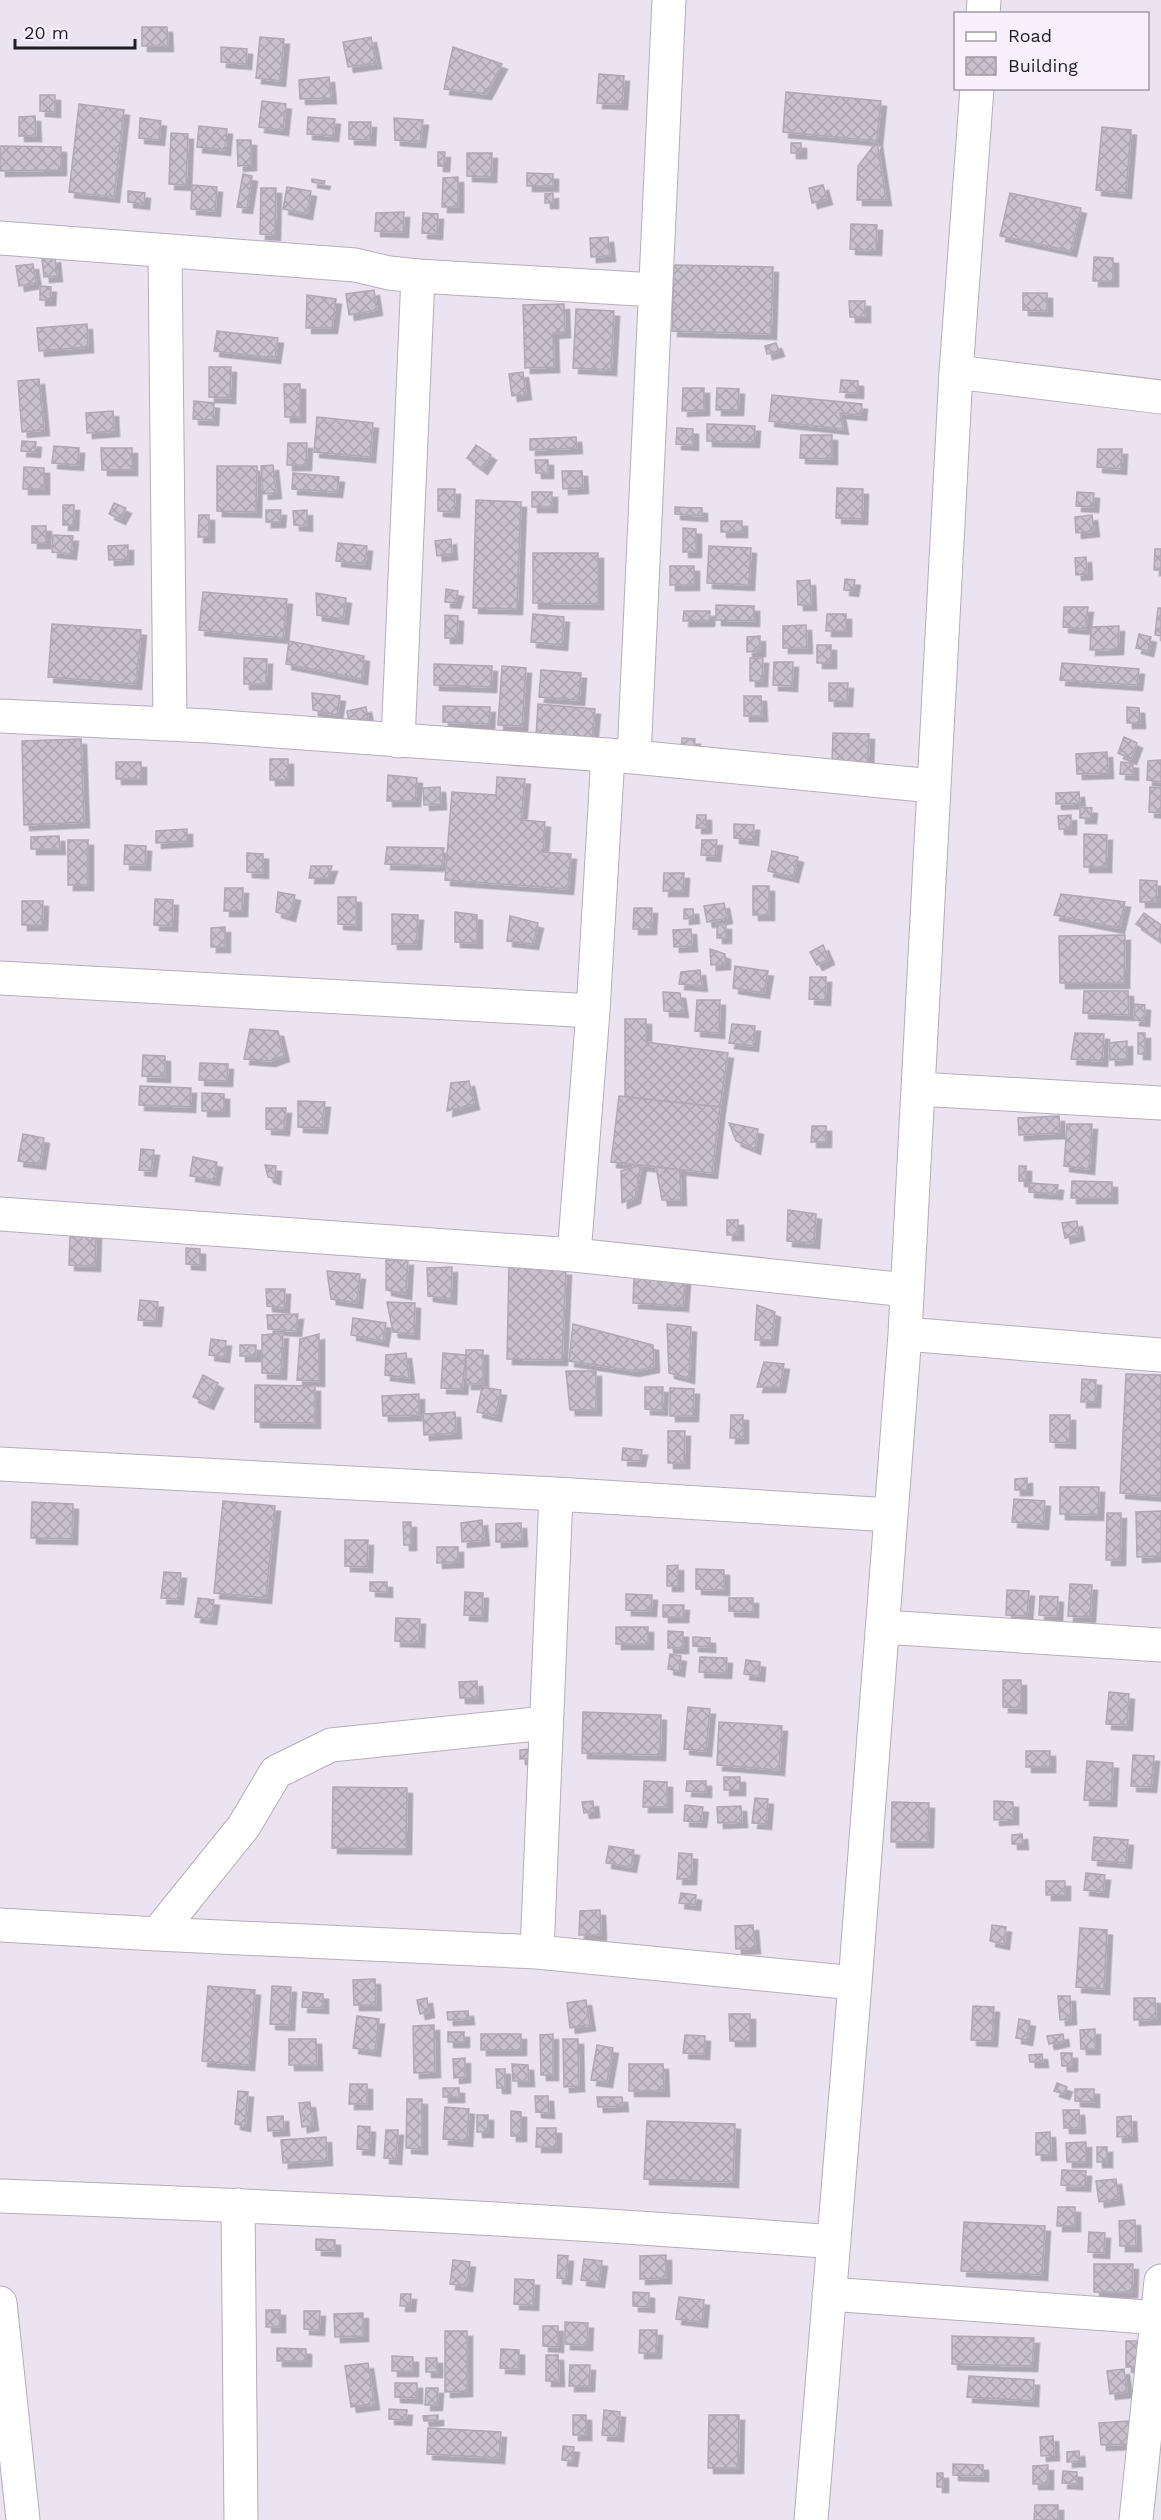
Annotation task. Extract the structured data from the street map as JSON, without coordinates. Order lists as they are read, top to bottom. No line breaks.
{"legend":["Road","Building"],"scale_bar":"20 m"}
